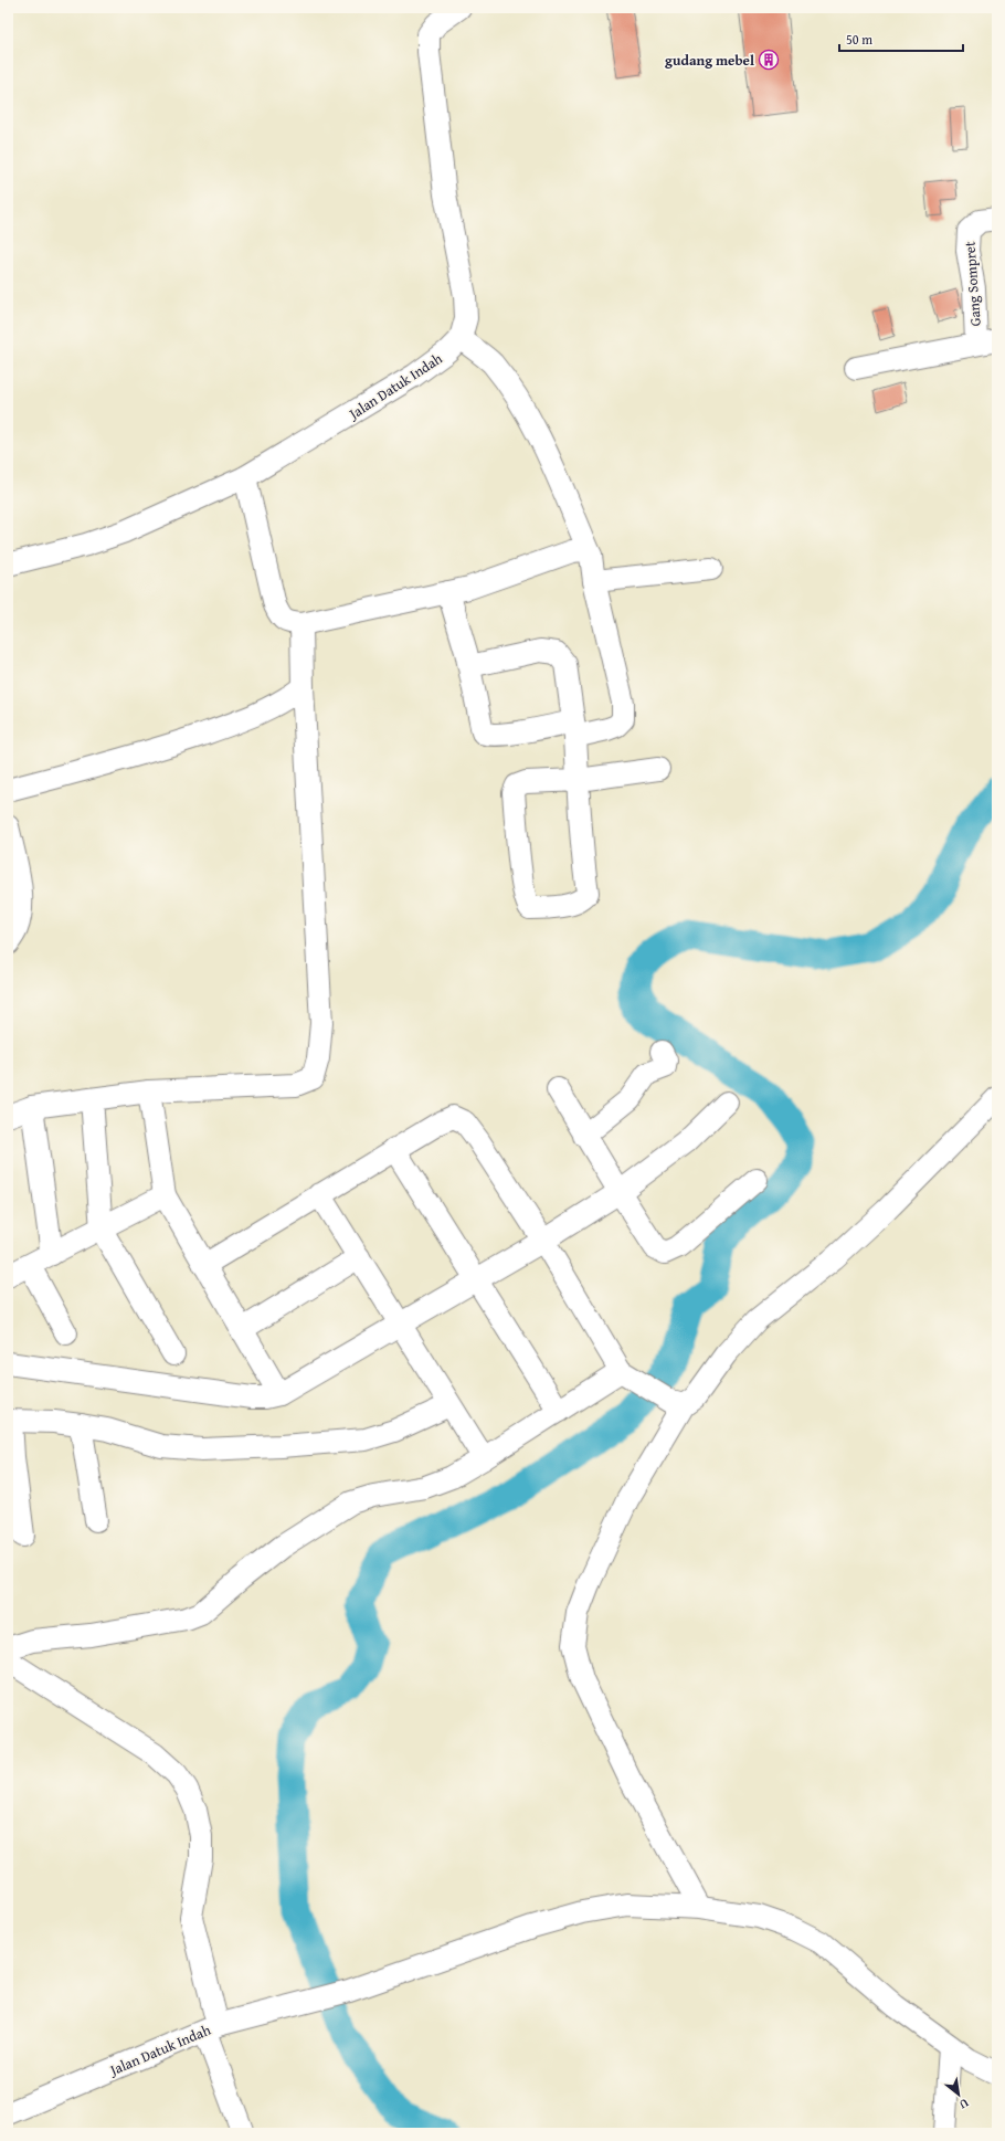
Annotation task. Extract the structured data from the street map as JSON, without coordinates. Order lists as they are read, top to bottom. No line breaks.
{"streets":{"street":["Gang Sompret","Jalan Datuk Indah"]},"places":{"building":["gudang mebel"]},"scale_bar":"50 m","north":"bottom right"}
